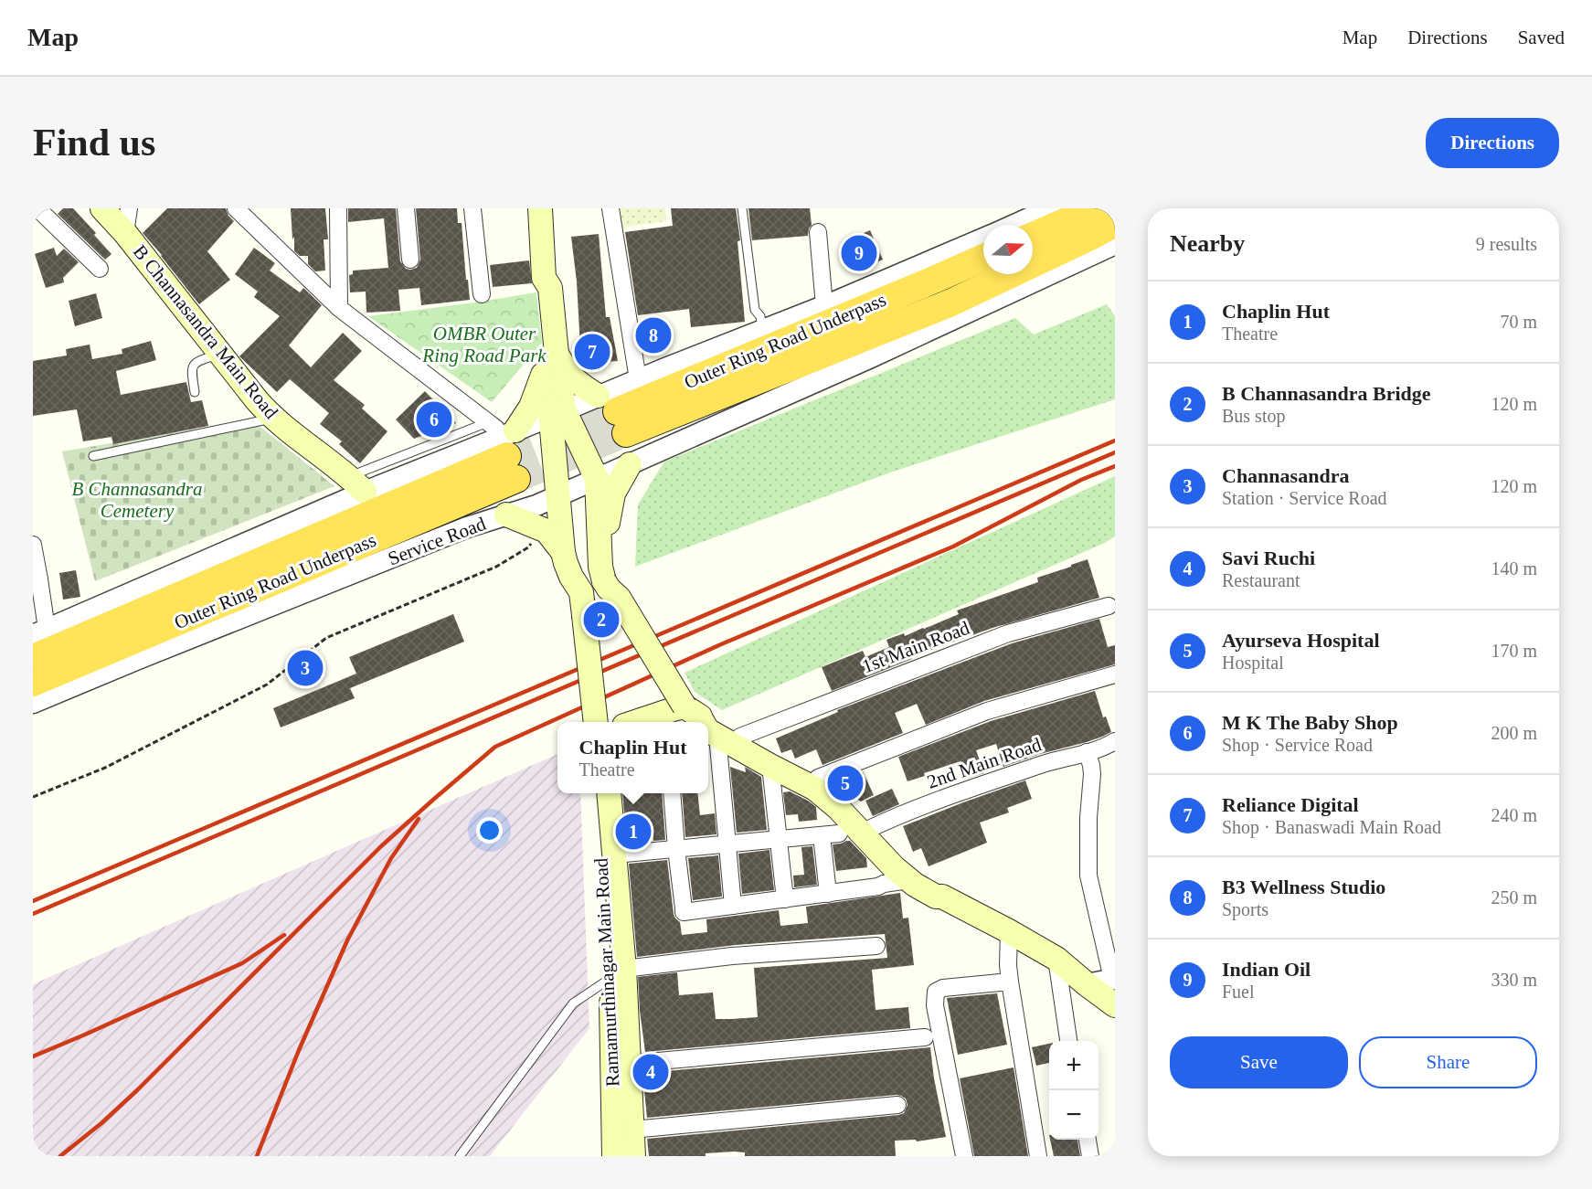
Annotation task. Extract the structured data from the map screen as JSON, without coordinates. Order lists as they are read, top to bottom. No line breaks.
{"streets":{"highway":["Outer Ring Road Underpass"],"main road":["B Channasandra Main Road","Ramamurthinagar Main Road"],"street":["Service Road","1st Main Road","2nd Main Road"]},"parks":["OMBR Outer Ring Road Park","B Channasandra Cemetery"],"north":"right","page":{"header":"Map","nav":["Map","Directions","Saved"],"buttons":["Directions",["Save","Share"]],"title":"Find us","heading":["Nearby","9 results"],"pins":["9","8","7","6","2","3","5","1","4"],"list":[{"mark":"1","name":"Chaplin Hut","note":"Theatre","value":"70 m"},{"mark":"2","name":"B Channasandra Bridge","note":"Bus stop","value":"120 m"},{"mark":"3","name":"Channasandra","note":"Station · Service Road","value":"120 m"},{"mark":"4","name":"Savi Ruchi","note":"Restaurant","value":"140 m"},{"mark":"5","name":"Ayurseva Hospital","note":"Hospital","value":"170 m"},{"mark":"6","name":"M K The Baby Shop","note":"Shop · Service Road","value":"200 m"},{"mark":"7","name":"Reliance Digital","note":"Shop · Banaswadi Main Road","value":"240 m"},{"mark":"8","name":"B3 Wellness Studio","note":"Sports","value":"250 m"},{"mark":"9","name":"Indian Oil","note":"Fuel","value":"330 m"}],"popup":["Chaplin Hut","Theatre"],"map_buttons":["+","−"]}}
